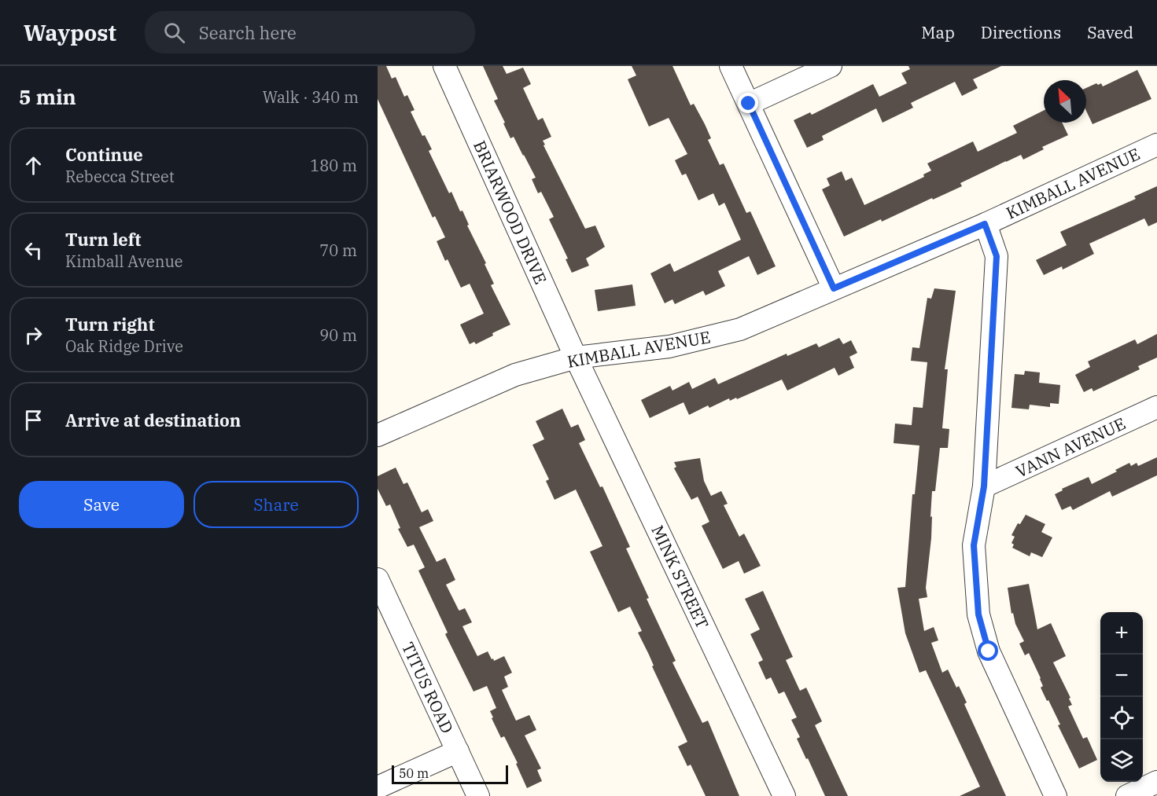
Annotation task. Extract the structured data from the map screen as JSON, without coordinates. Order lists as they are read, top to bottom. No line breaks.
{"streets":{"street":["KIMBALL AVENUE","BRIARWOOD DRIVE","VANN AVENUE","MINK STREET","TITUS ROAD"]},"crossings":[["KIMBALL AVENUE","BRIARWOOD DRIVE"],["KIMBALL AVENUE","MINK STREET"],["BRIARWOOD DRIVE","MINK STREET"]],"scale_bar":"50 m","north":"top left","page":{"header":"Waypost","search":"Search here","nav":["Map","Directions","Saved"],"heading":["5 min","Walk · 340 m"],"list":[["Continue","Rebecca Street","180 m"],["Turn left","Kimball Avenue","70 m"],["Turn right","Oak Ridge Drive","90 m"],"Arrive at destination"],"buttons":["Save","Share"],"map_buttons":["+","−"],"scale":"50 m"}}
